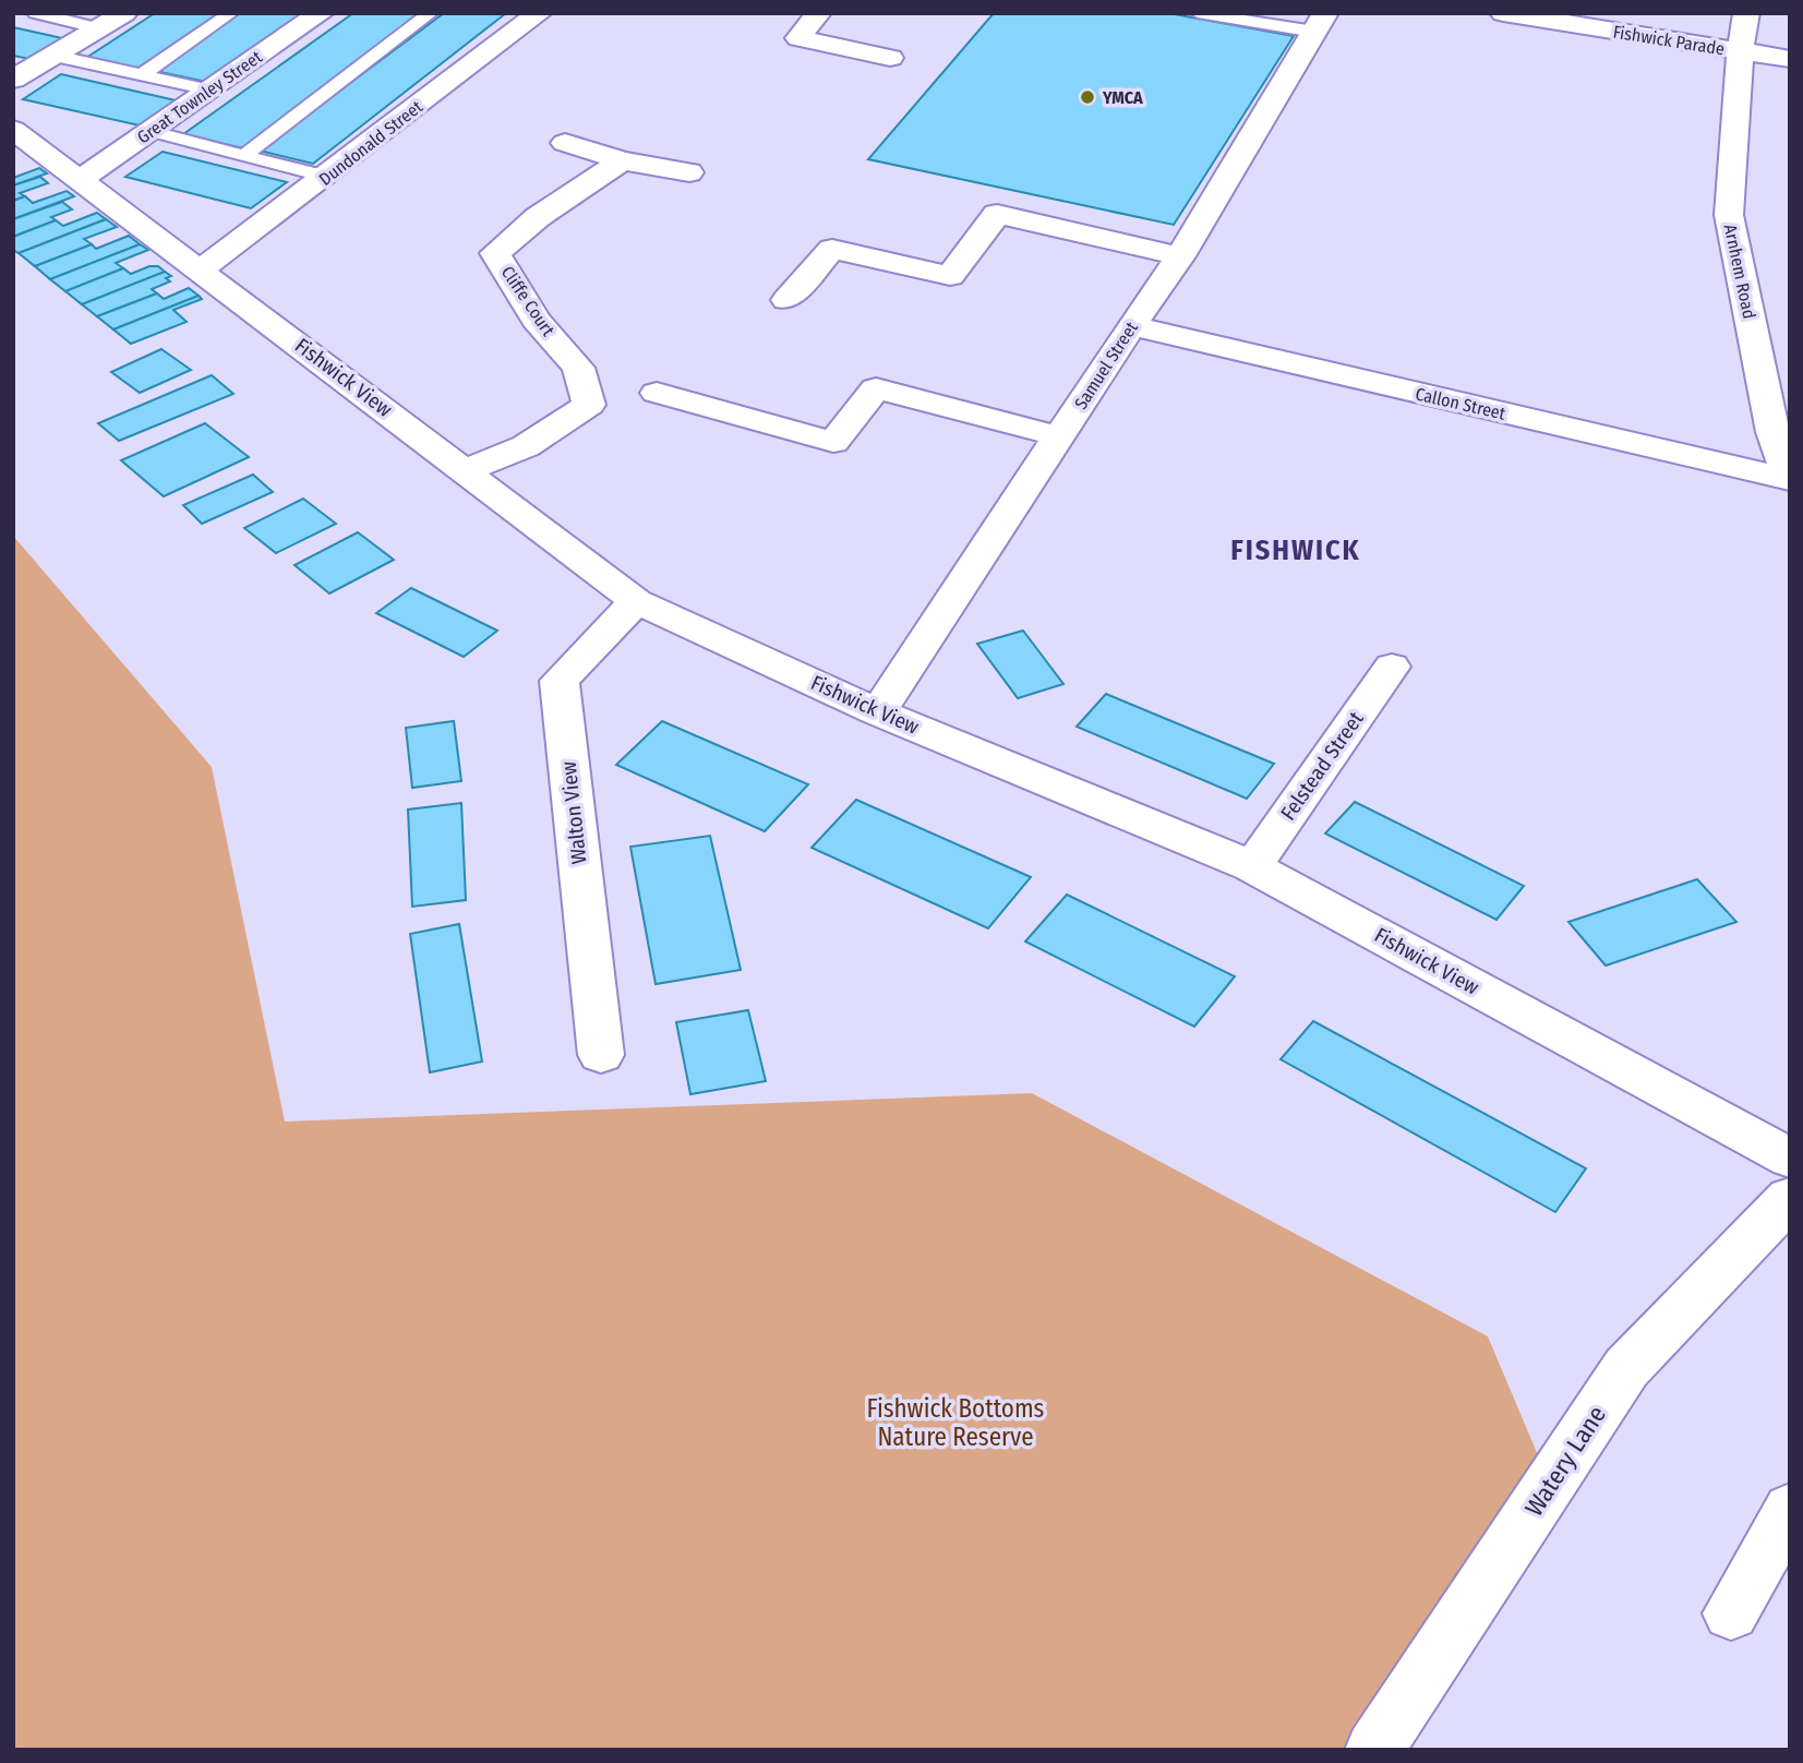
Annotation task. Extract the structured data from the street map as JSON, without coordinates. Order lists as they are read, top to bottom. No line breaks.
{"streets":{"street":["Fishwick Parade","Great Townley Street","Dundonald Street","Arnhem Road","Cliffe Court","Samuel Street","Fishwick View","Callon Street","Felstead Street","Walton View","Watery Lane"]},"crossings":[["Fishwick Parade","Arnhem Road"],["Great Townley Street","Fishwick View"],["Dundonald Street","Fishwick View"],["Arnhem Road","Callon Street"],["Cliffe Court","Fishwick View"],["Samuel Street","Fishwick View"],["Samuel Street","Callon Street"],["Fishwick View","Felstead Street"],["Fishwick View","Walton View"]],"districts":["FISHWICK"],"parks":["Fishwick Bottoms Nature Reserve"],"places":["YMCA"]}
